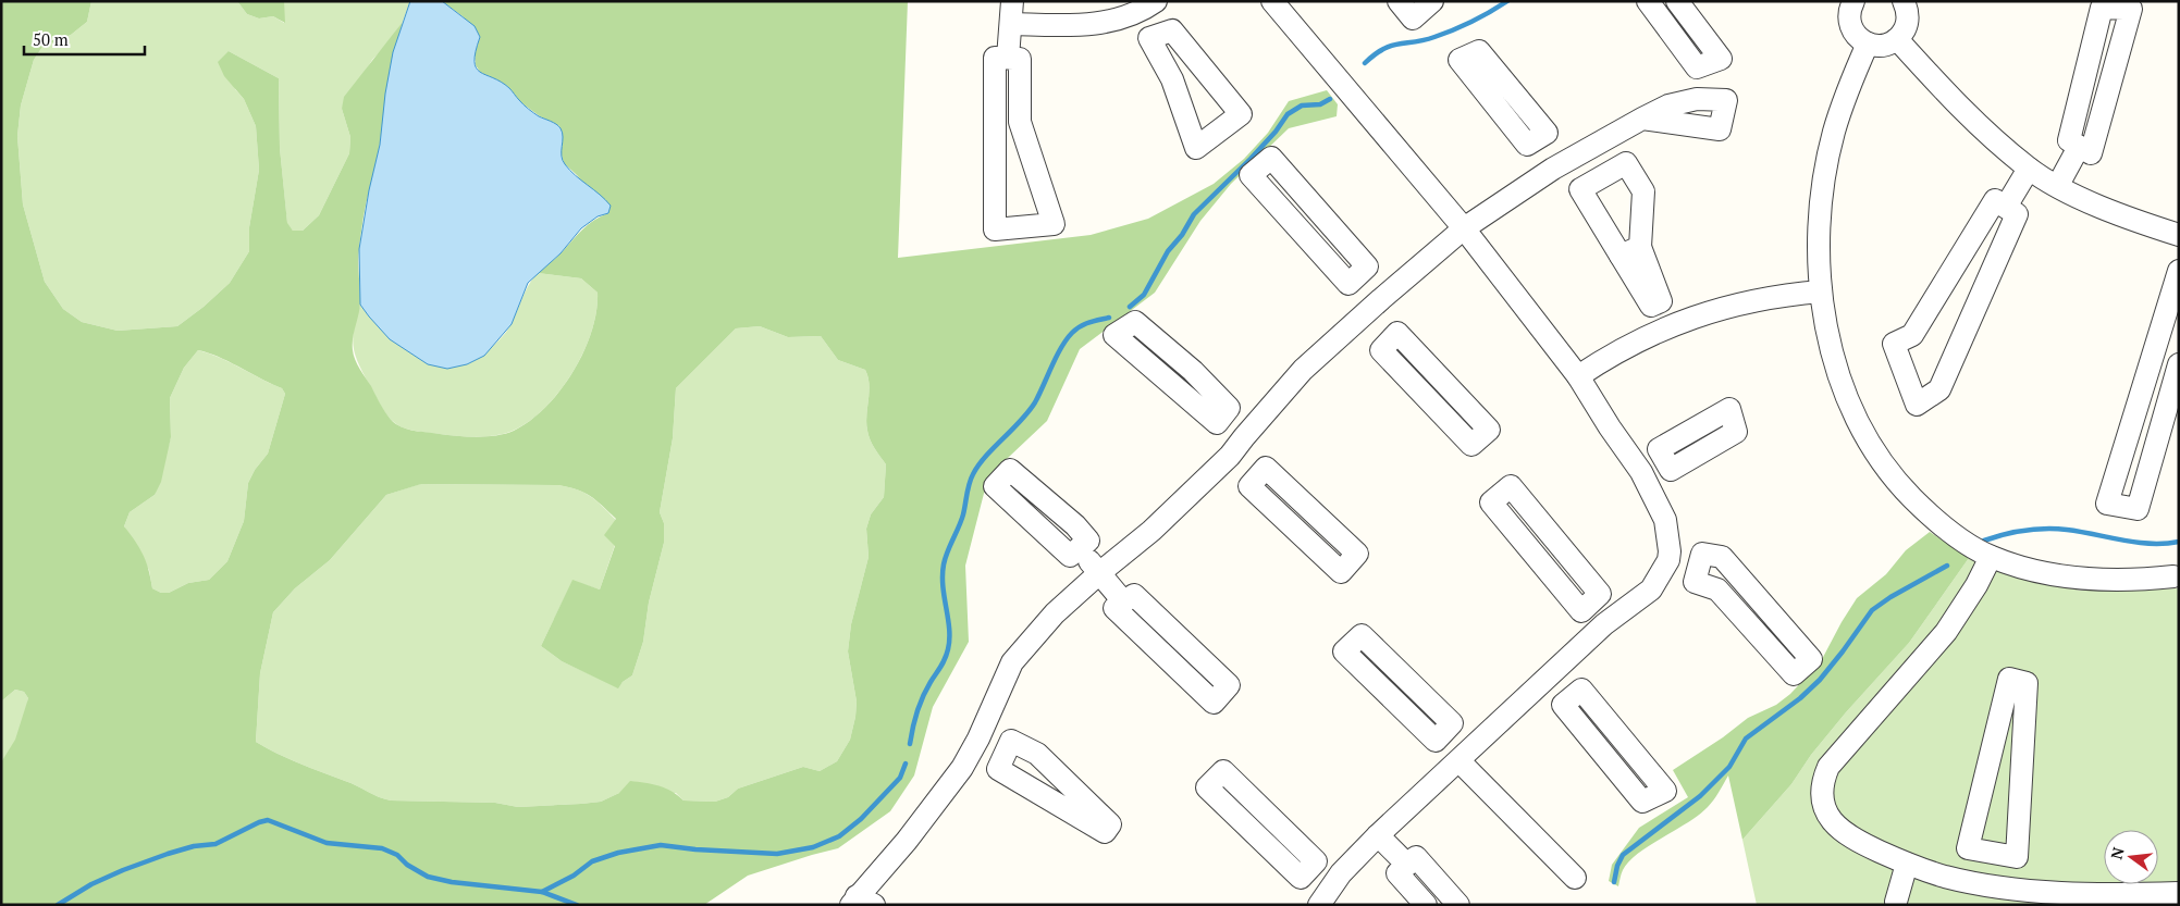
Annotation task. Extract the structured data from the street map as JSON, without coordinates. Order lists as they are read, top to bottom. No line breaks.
{"scale_bar":"50 m","north":"left"}
